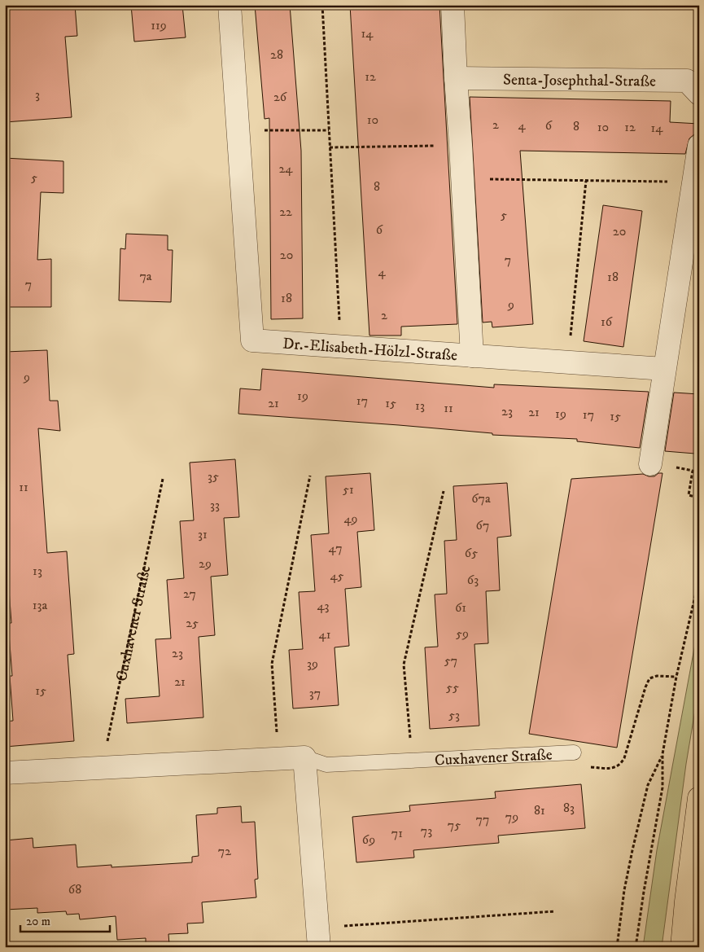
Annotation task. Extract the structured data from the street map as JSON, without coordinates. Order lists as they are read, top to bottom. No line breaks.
{"streets":{"street":["Senta-Josephthal-Straße","Dr.-Elisabeth-Hölzl-Straße","Cuxhavener Straße"]},"crossings":[["Senta-Josephthal-Straße","Dr.-Elisabeth-Hölzl-Straße"]],"house_numbers":["119","14","28","12","3","26","10","2","4","6","8","10","12","14","24","5","8","22","5","6","20","20","7","4","7a","18","7","18","9","2","16","9","19","17","21","15","13","11","23","21","19","17","15","35","11","51","67a","33","49","67","31","47","65","29","13","45","63","27","13a","43","61","25","59","41","23","57","39","21","55","15","37","53","83","81","79","77","75","73","71","69","72","68"],"scale_bar":"20 m"}
